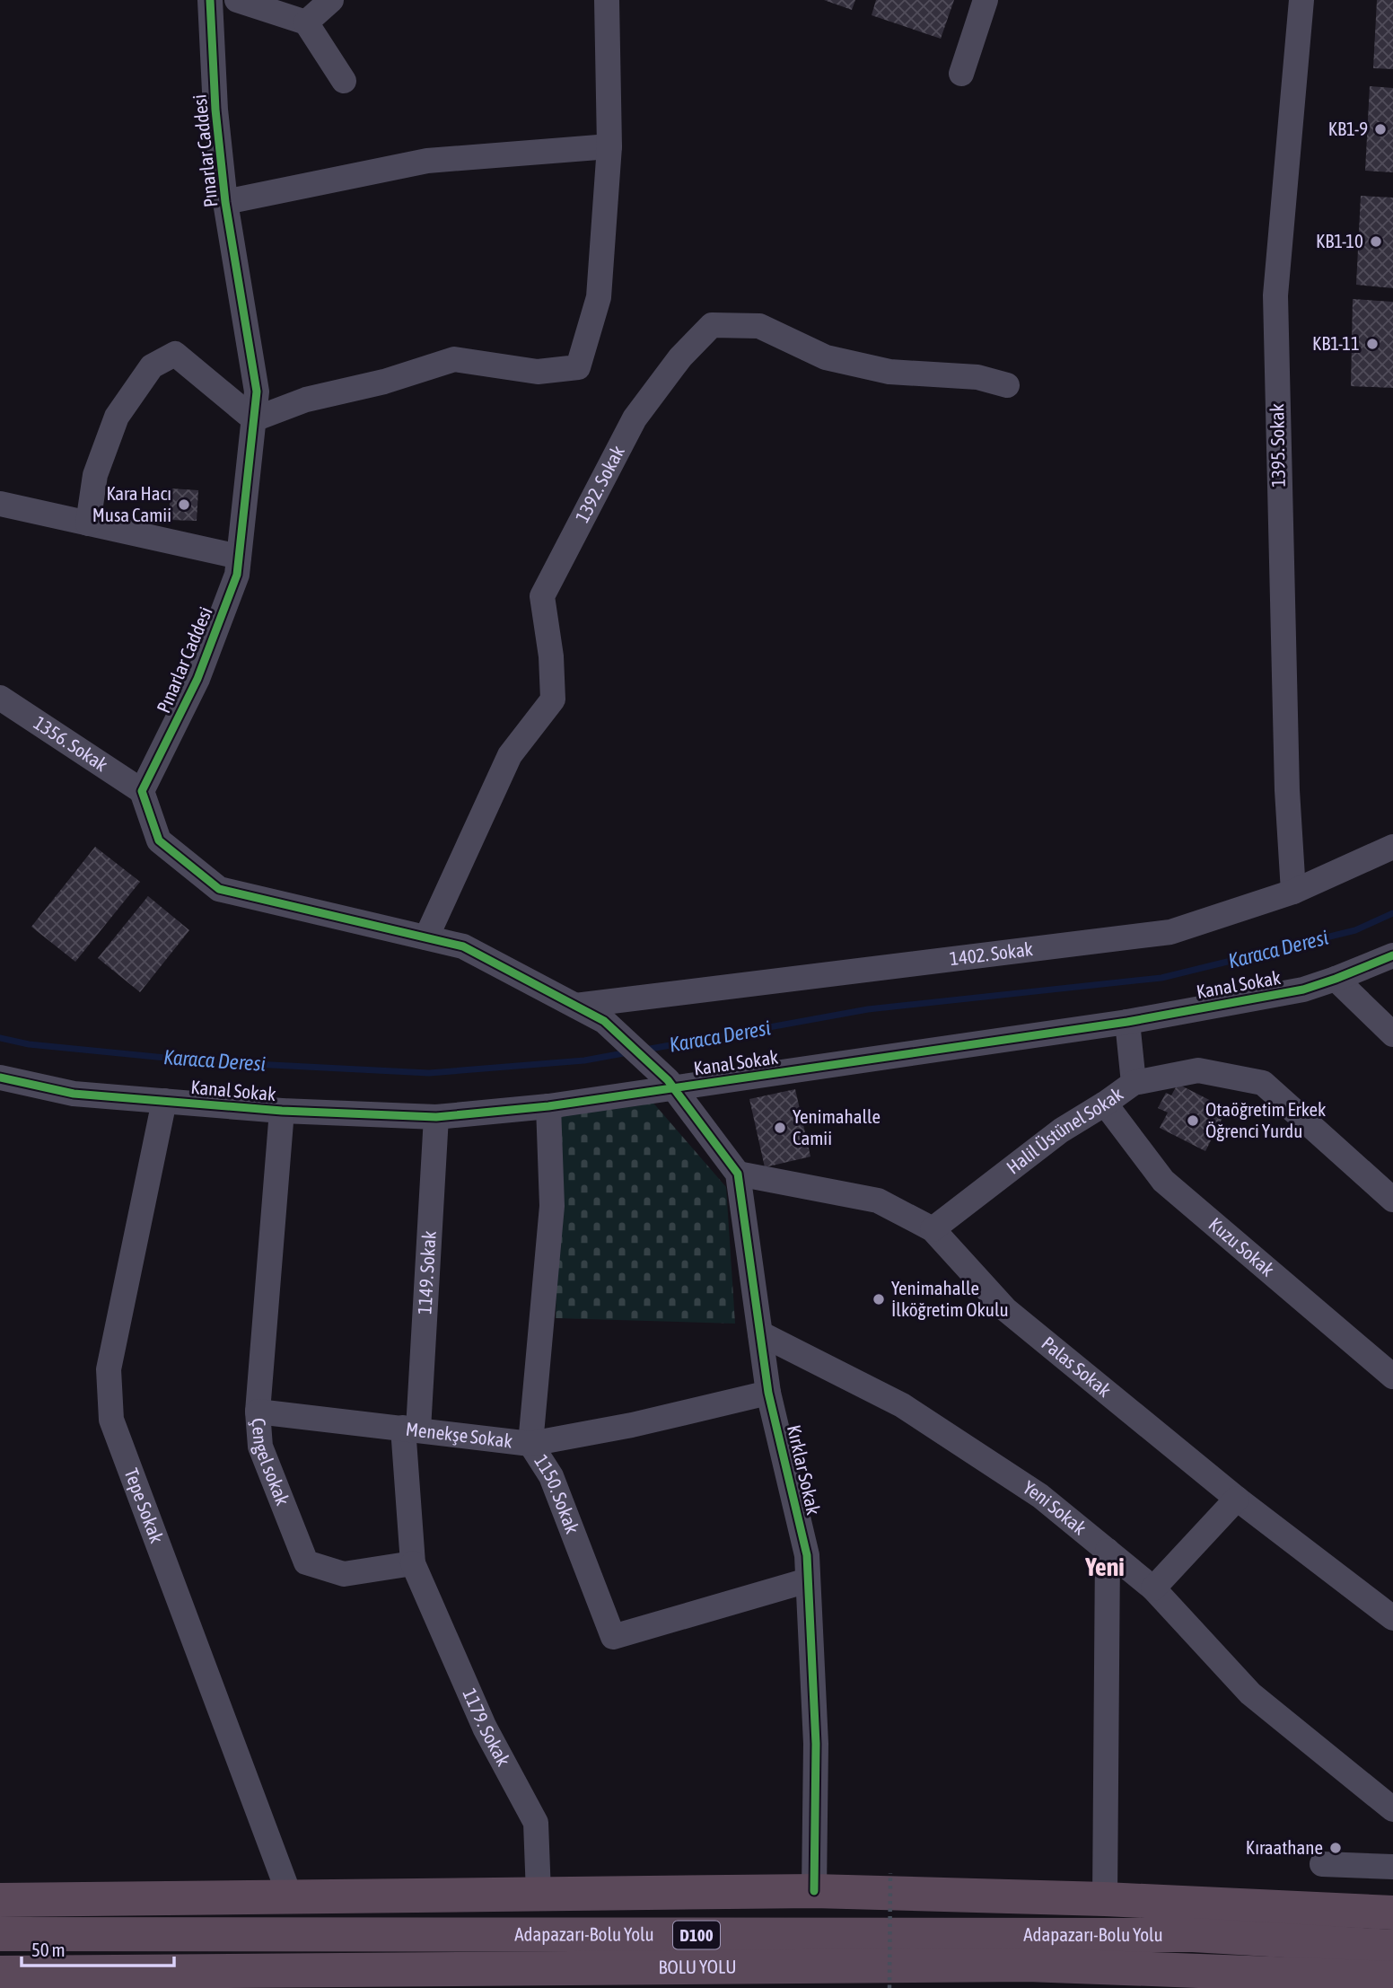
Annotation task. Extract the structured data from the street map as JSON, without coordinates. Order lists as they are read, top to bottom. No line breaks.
{"streets":{"highway":["Adapazarı-Bolu Yolu","D100","BOLU YOLU"],"street":["Pınarlar Caddesi","1395. Sokak","1392. Sokak","1356. Sokak","1402. Sokak","Kanal Sokak","Halil Üstünel Sokak","Kuzu Sokak","1149. Sokak","Palas Sokak","Menekşe Sokak","Çengel sokak","Kırklar Sokak","1150. Sokak","Tepe Sokak","Yeni Sokak","1179. Sokak"]},"crossings":[["Pınarlar Caddesi","1356. Sokak"],["1395. Sokak","1402. Sokak"],["1402. Sokak","Kırklar Sokak"],["Kanal Sokak","1149. Sokak"],["Kanal Sokak","Çengel sokak"],["Kanal Sokak","Kırklar Sokak"],["Kanal Sokak","1150. Sokak"],["Kanal Sokak","Tepe Sokak"],["Halil Üstünel Sokak","Kuzu Sokak"],["Halil Üstünel Sokak","Palas Sokak"],["1149. Sokak","Menekşe Sokak"],["Palas Sokak","Kırklar Sokak"],["Menekşe Sokak","Çengel sokak"],["Menekşe Sokak","Kırklar Sokak"],["Menekşe Sokak","1150. Sokak"],["Çengel sokak","1179. Sokak"],["Kırklar Sokak","1150. Sokak"],["Kırklar Sokak","Yeni Sokak"]],"districts":["Yeni"],"water":["Karaca Deresi"],"places":["KB1-9","KB1-10","KB1-11","Kara Hacı Musa Camii","Otaöğretim Erkek Öğrenci Yurdu","Yenimahalle Camii","Yenimahalle İlköğretim Okulu","Kıraathane"],"scale_bar":"50 m"}
